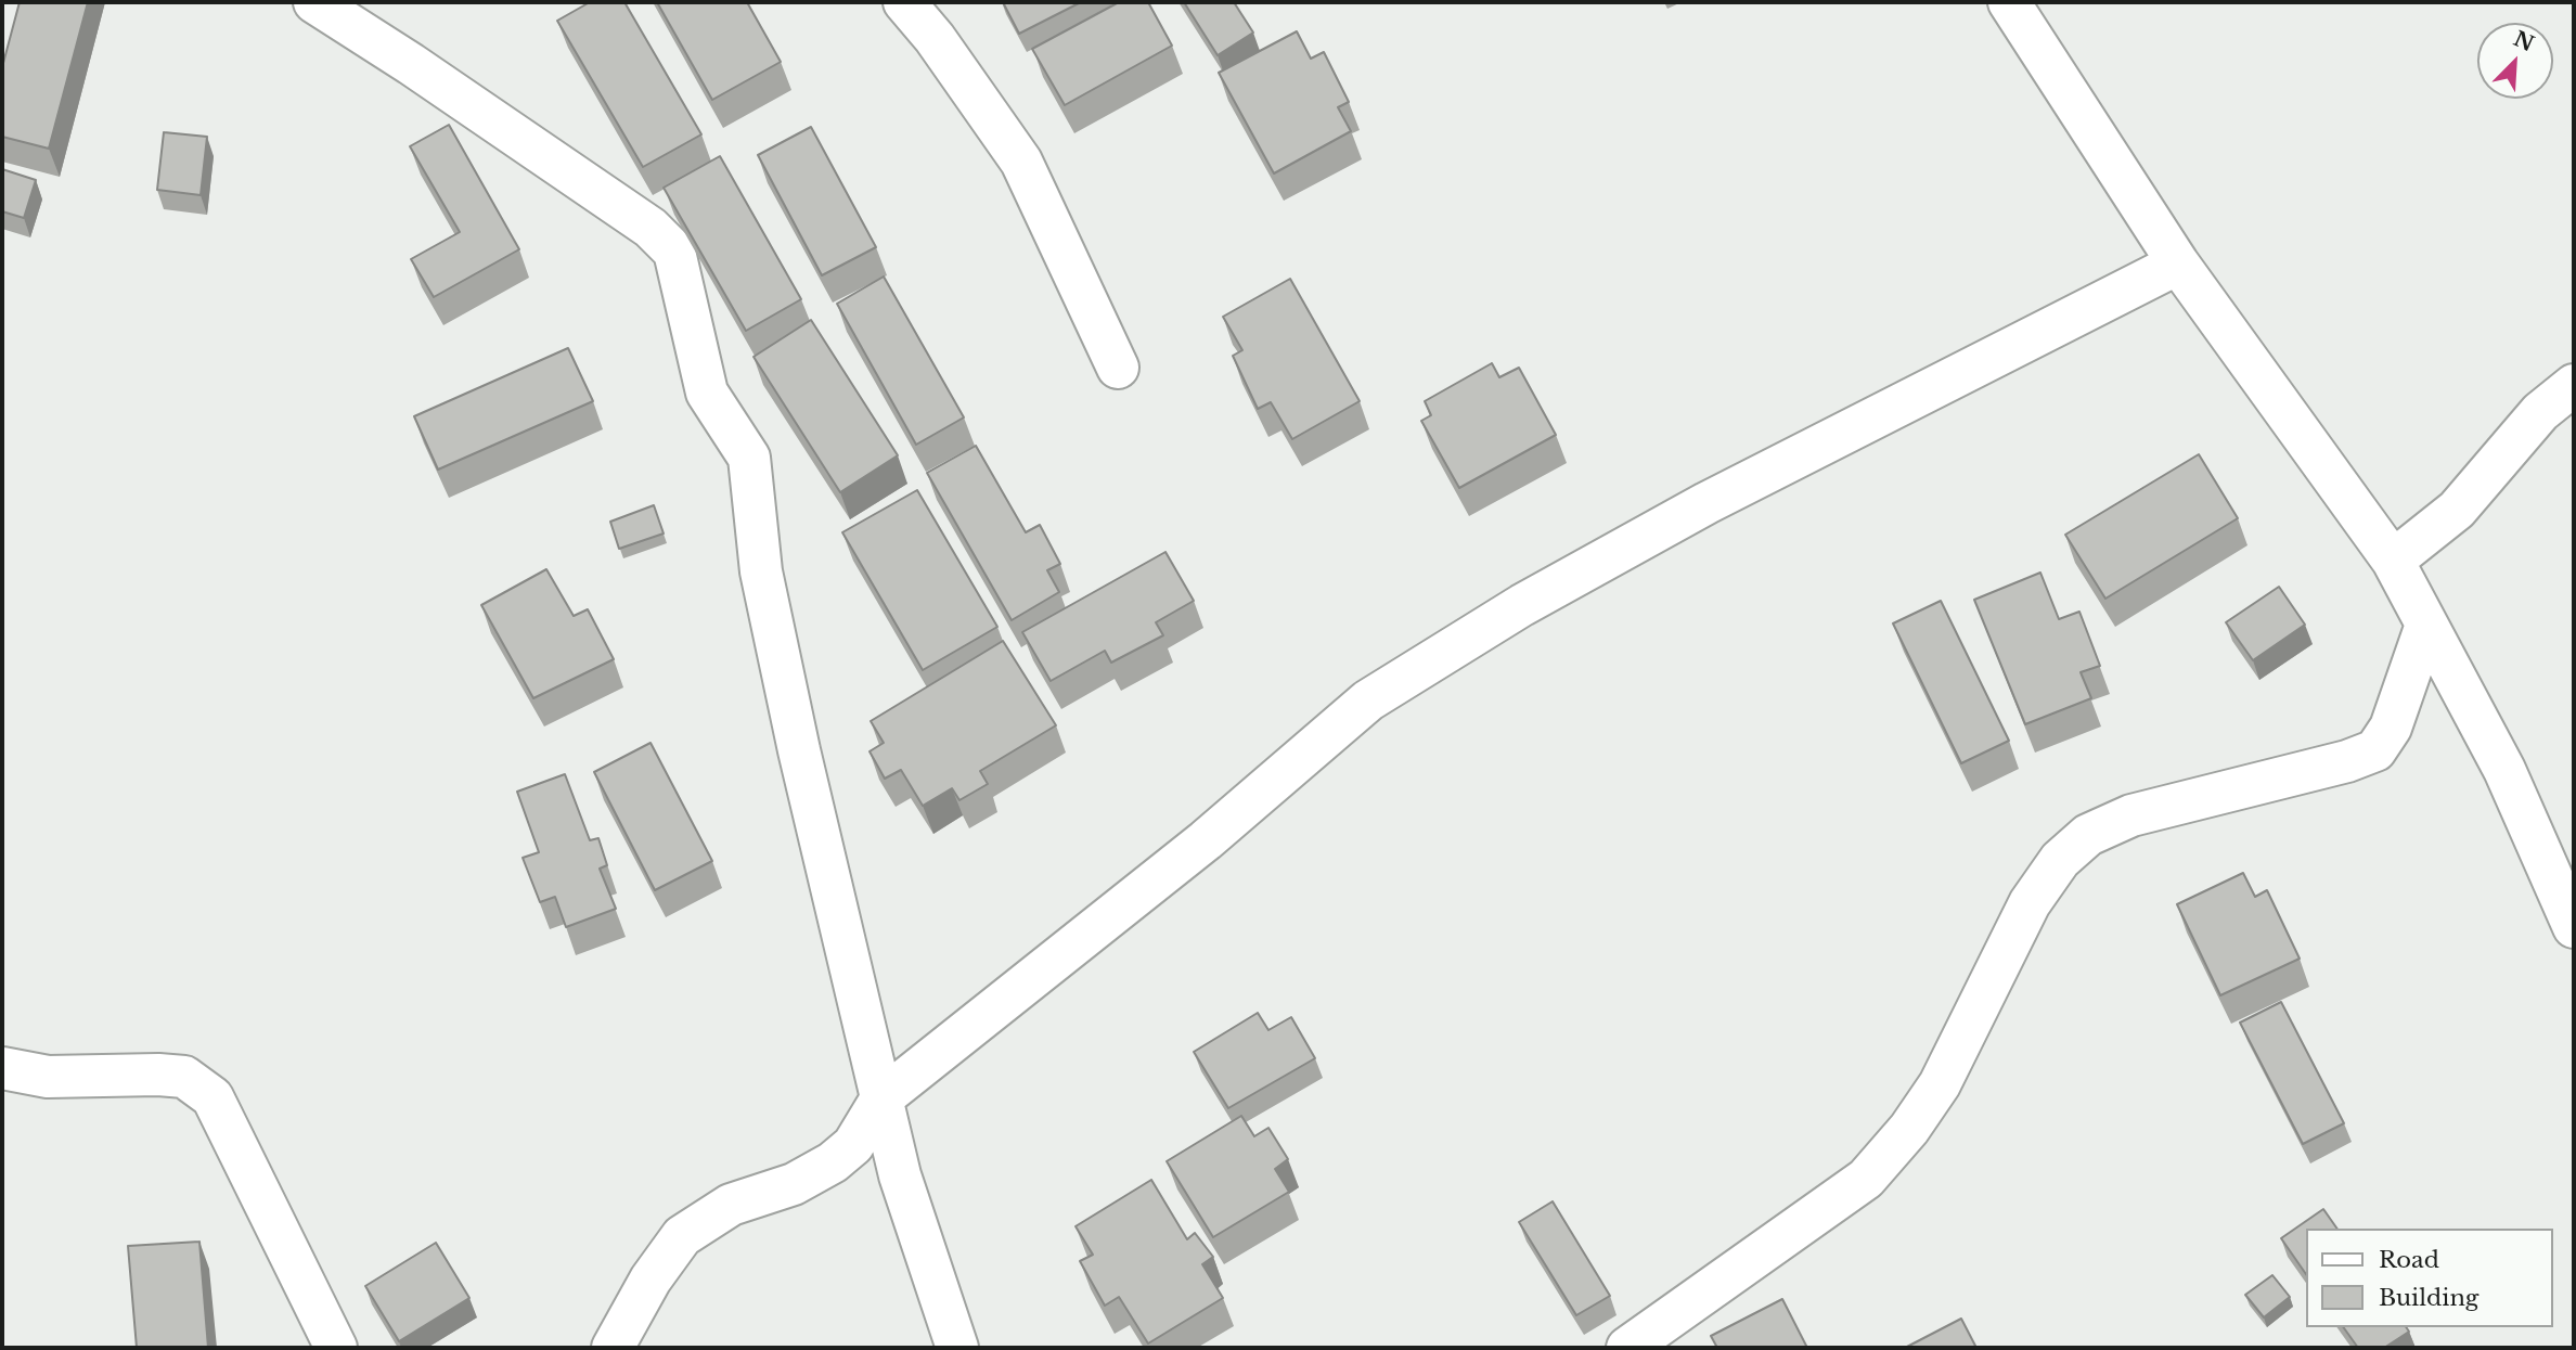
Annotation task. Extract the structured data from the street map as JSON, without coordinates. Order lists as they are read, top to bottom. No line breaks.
{"legend":["Road","Building"],"north":"top right"}
